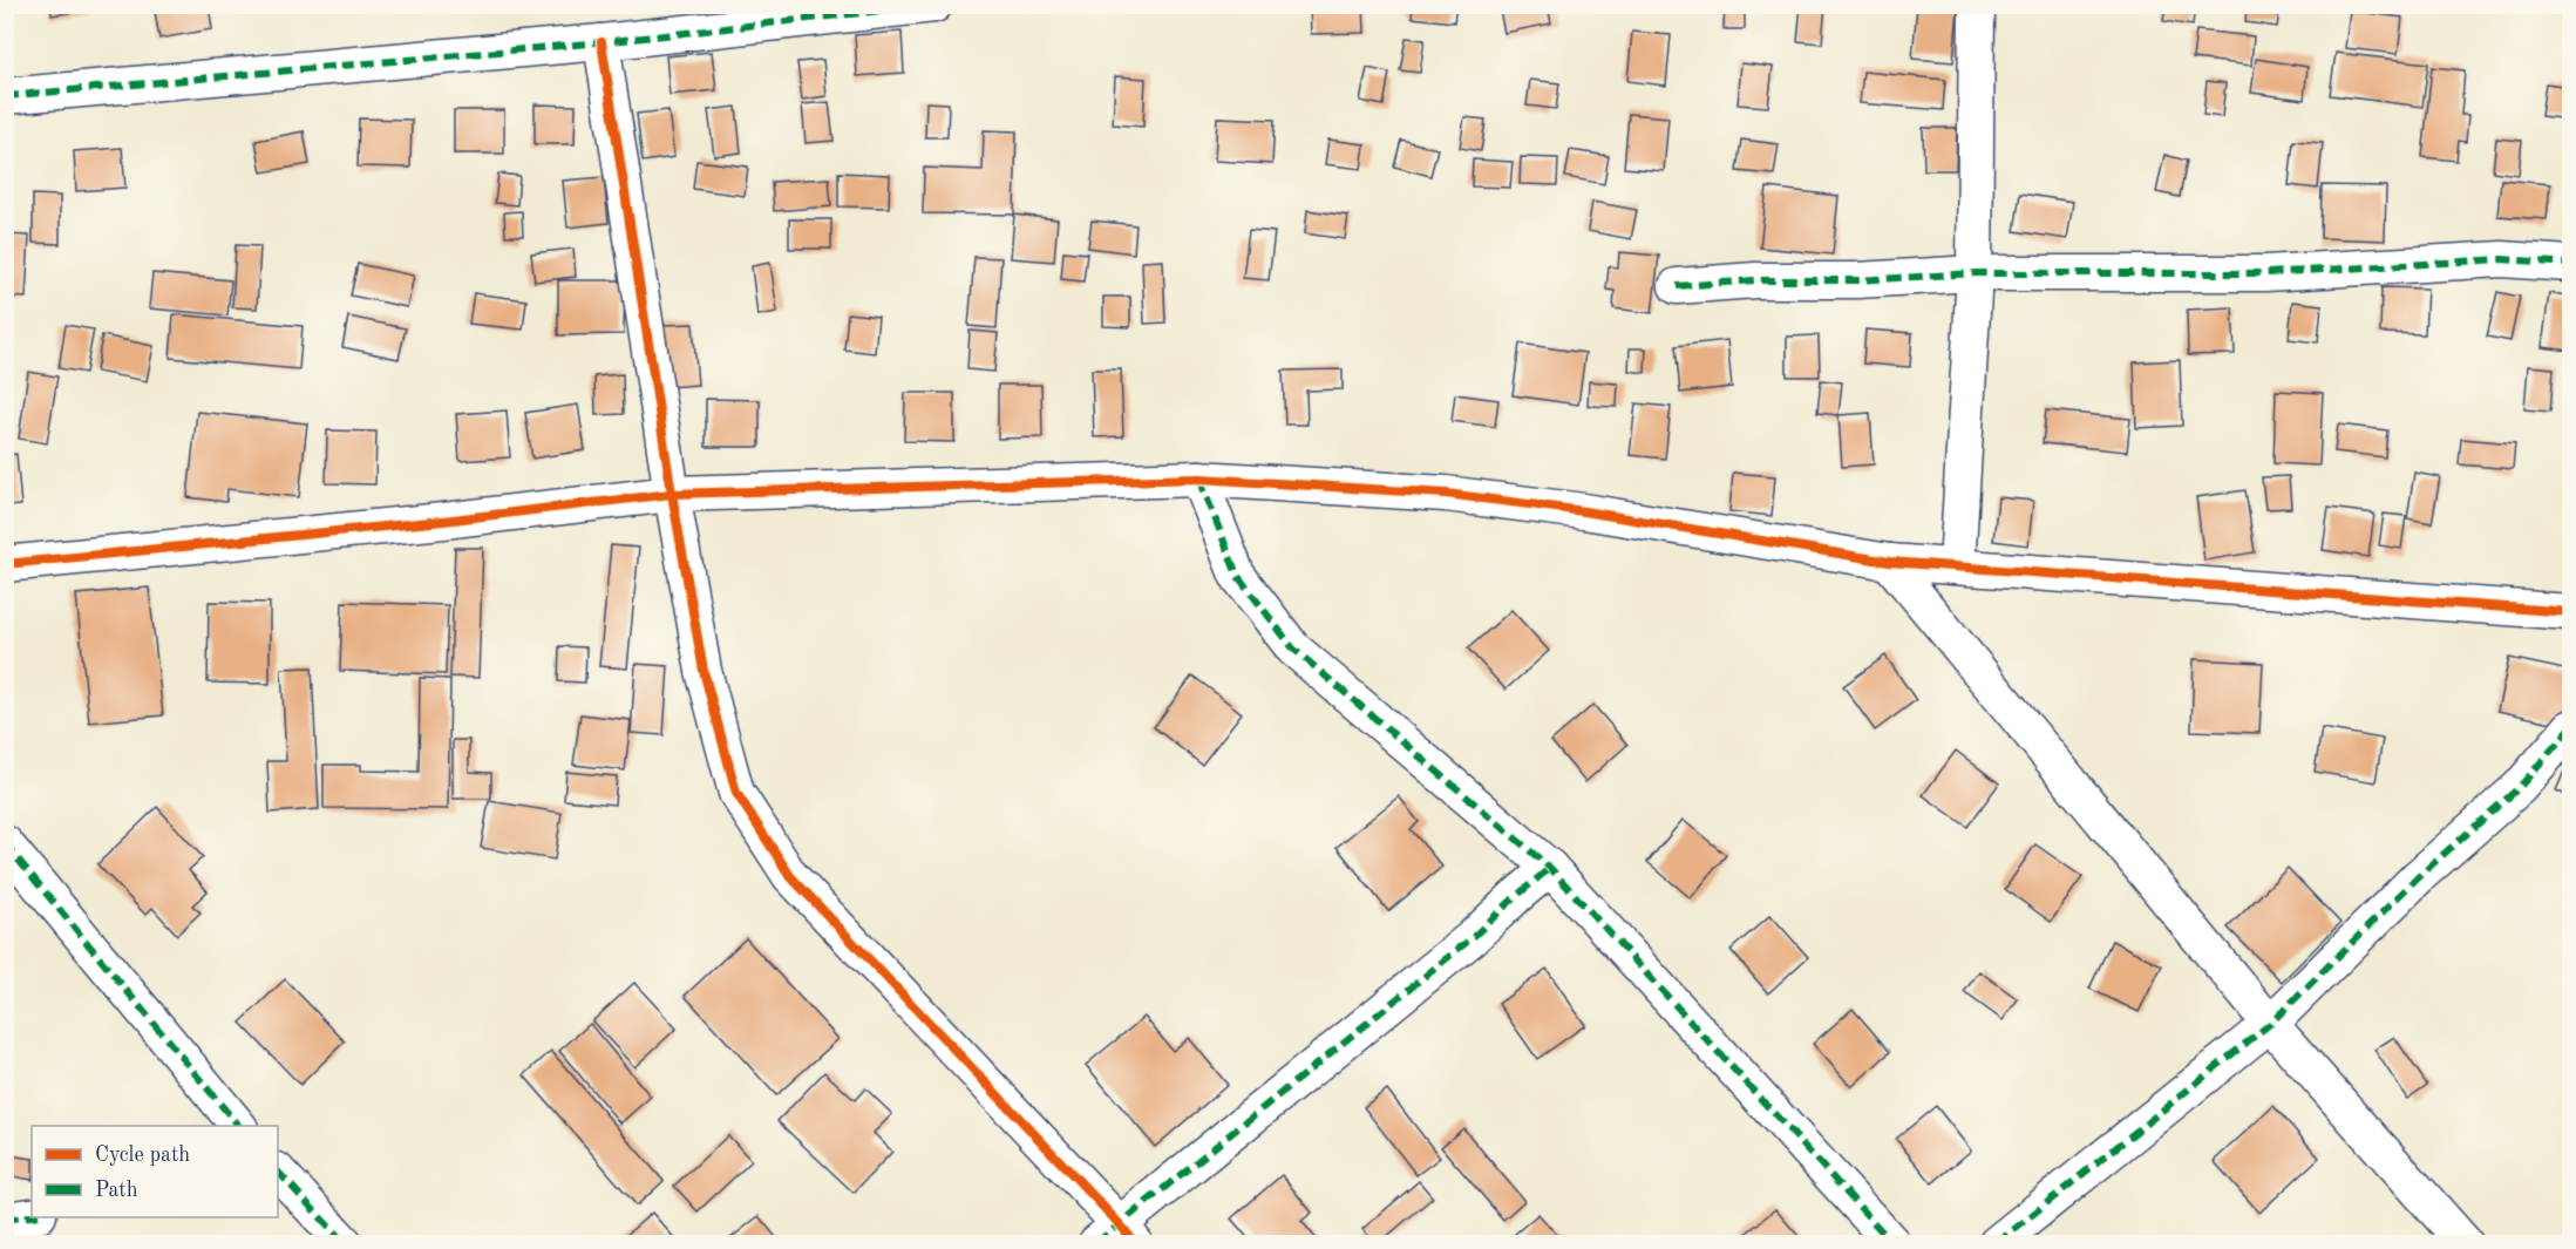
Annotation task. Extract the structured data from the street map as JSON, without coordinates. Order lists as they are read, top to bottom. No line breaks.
{"legend":["Cycle path","Path"]}
